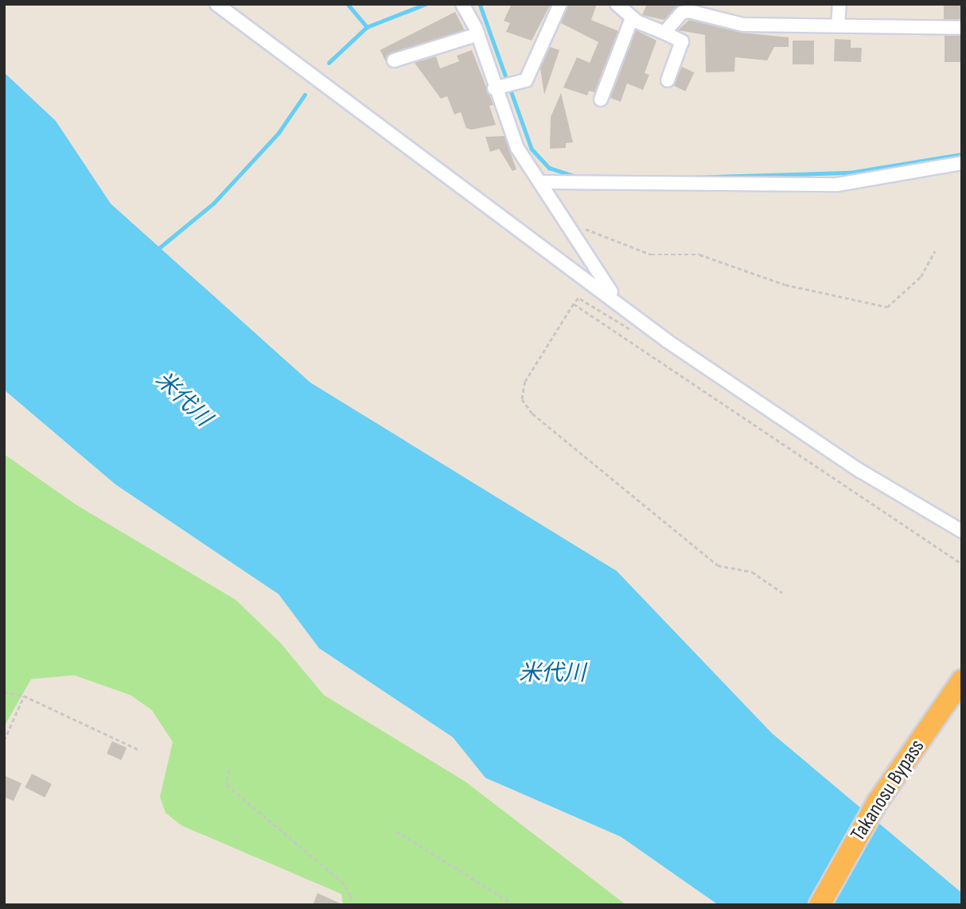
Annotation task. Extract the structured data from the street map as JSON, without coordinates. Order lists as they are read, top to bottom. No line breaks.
{"streets":{"highway":["Takanosu Bypass"]},"water":["米代川"]}
